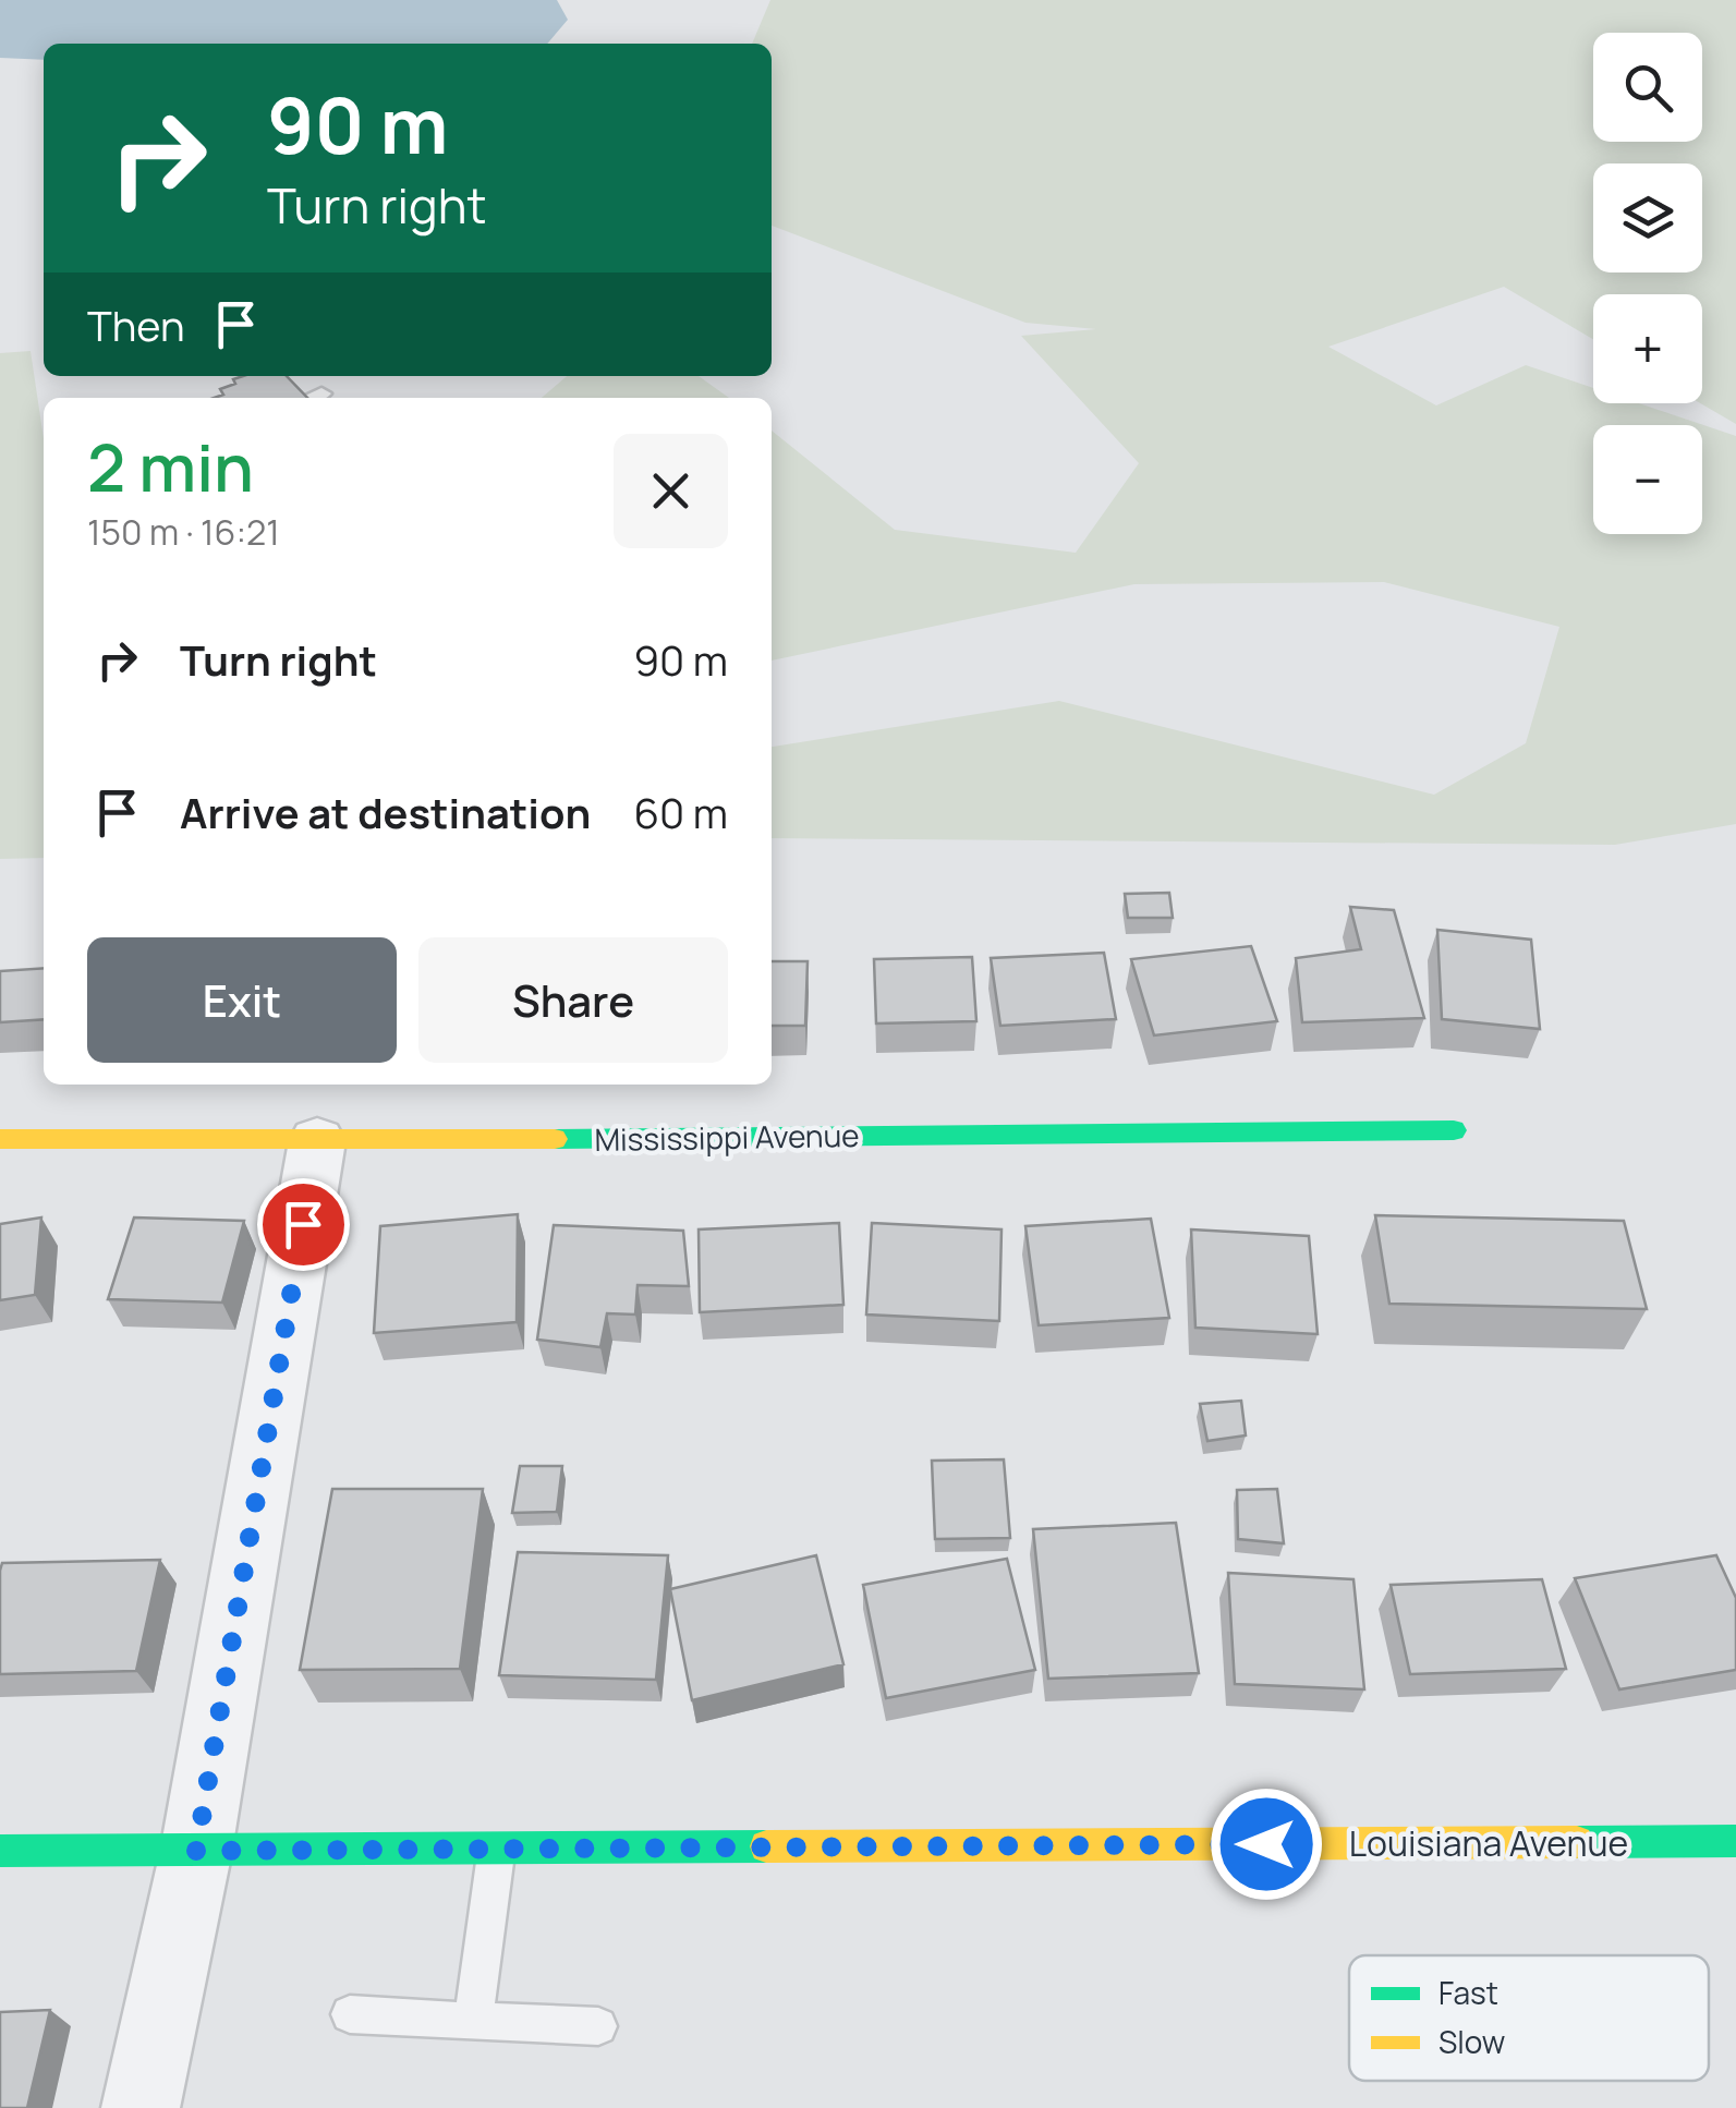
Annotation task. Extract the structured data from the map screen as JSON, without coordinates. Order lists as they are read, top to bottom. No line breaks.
{"streets":{"street":["Mississippi Avenue","Louisiana Avenue"]},"legend":["Fast","Slow"],"page":{"map_buttons":["+","−"],"turn":["90 m","Turn right"],"then":"Then","heading":["2 min","150 m · 16:21"],"list":[{"name":"Turn right","value":"90 m"},{"name":"Arrive at destination","value":"60 m"}],"buttons":["Exit","Share"]}}
